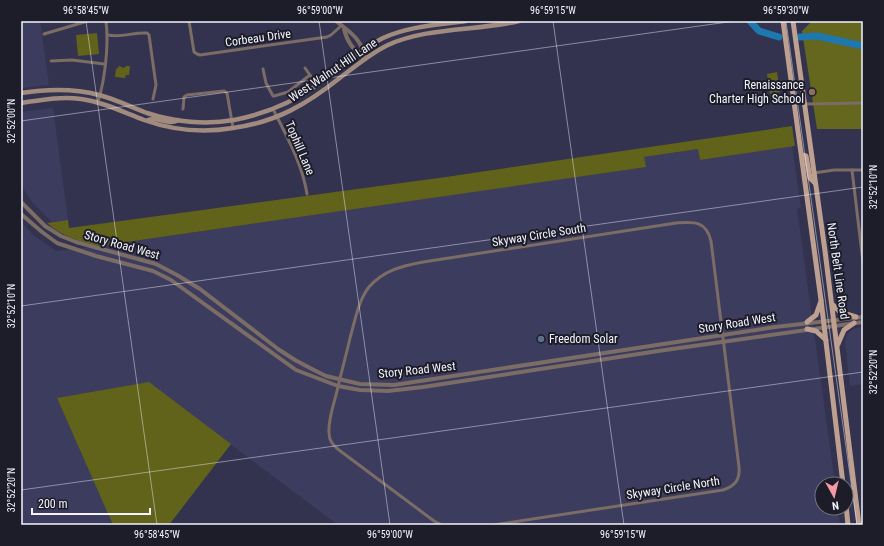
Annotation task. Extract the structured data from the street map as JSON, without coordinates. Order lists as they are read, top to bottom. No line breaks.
{"streets":{"main road":["West Walnut Hill Lane","North Belt Line Road"],"street":["Corbeau Drive","Tophill Lane","Skyway Circle South","Story Road West","Skyway Circle North"]},"crossings":[["West Walnut Hill Lane","Tophill Lane"],["Skyway Circle South","Story Road West"],["Skyway Circle South","Skyway Circle North"],["Story Road West","North Belt Line Road"],["Story Road West","Skyway Circle North"]],"places":["Renaissance Charter High School","Freedom Solar"],"scale_bar":"200 m","north":"bottom","coordinates":["96°58'45\"W","96°59'00\"W","96°59'15\"W","96°59'30\"W","32°52'00\"N","32°52'10\"N","32°52'20\"N"]}
